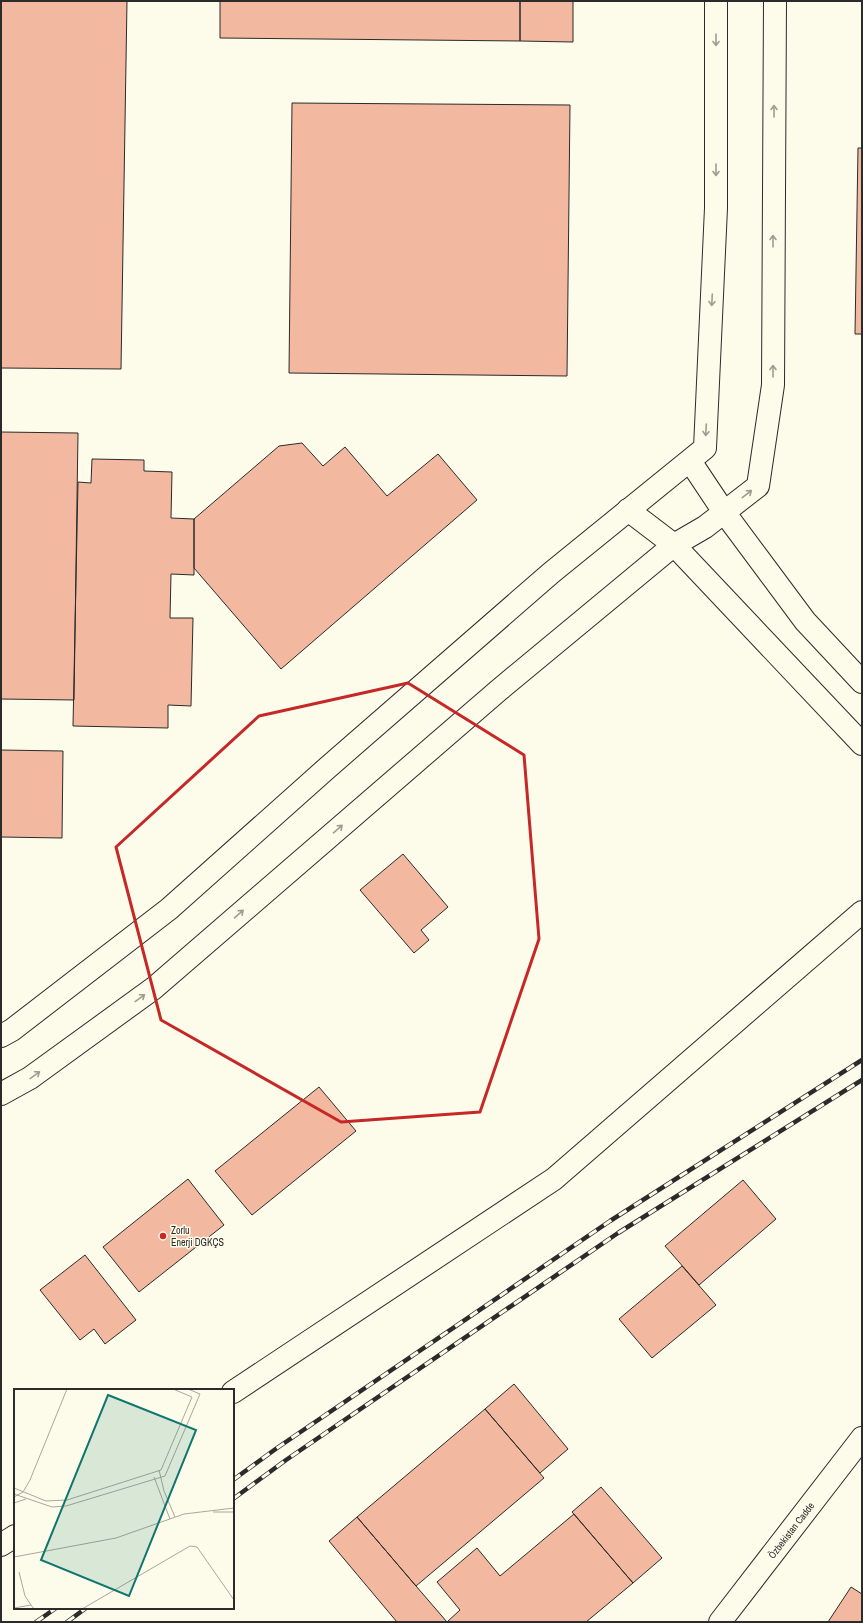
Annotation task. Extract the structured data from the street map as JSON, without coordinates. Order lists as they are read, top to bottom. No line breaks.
{"streets":{"street":["Özbekistan Cadde"]},"places":["Zorlu Enerji DGKÇS"]}
